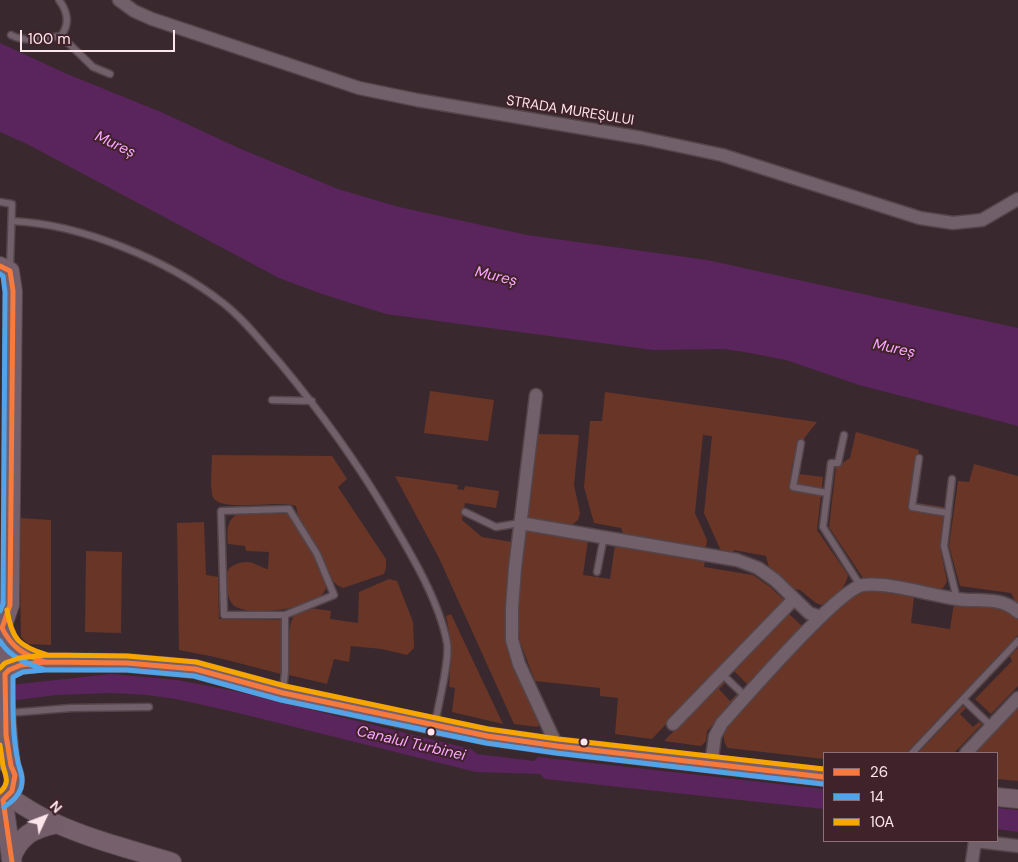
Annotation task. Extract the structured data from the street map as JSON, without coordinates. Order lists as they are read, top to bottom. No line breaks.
{"streets":{"street":["STRADA MUREȘULUI"]},"water":["Mureș","Canalul Turbinei"],"lines":["transit line 26","transit line 14","transit line 10A"],"legend":["26","14","10A"],"scale_bar":"100 m","north":"top right"}
